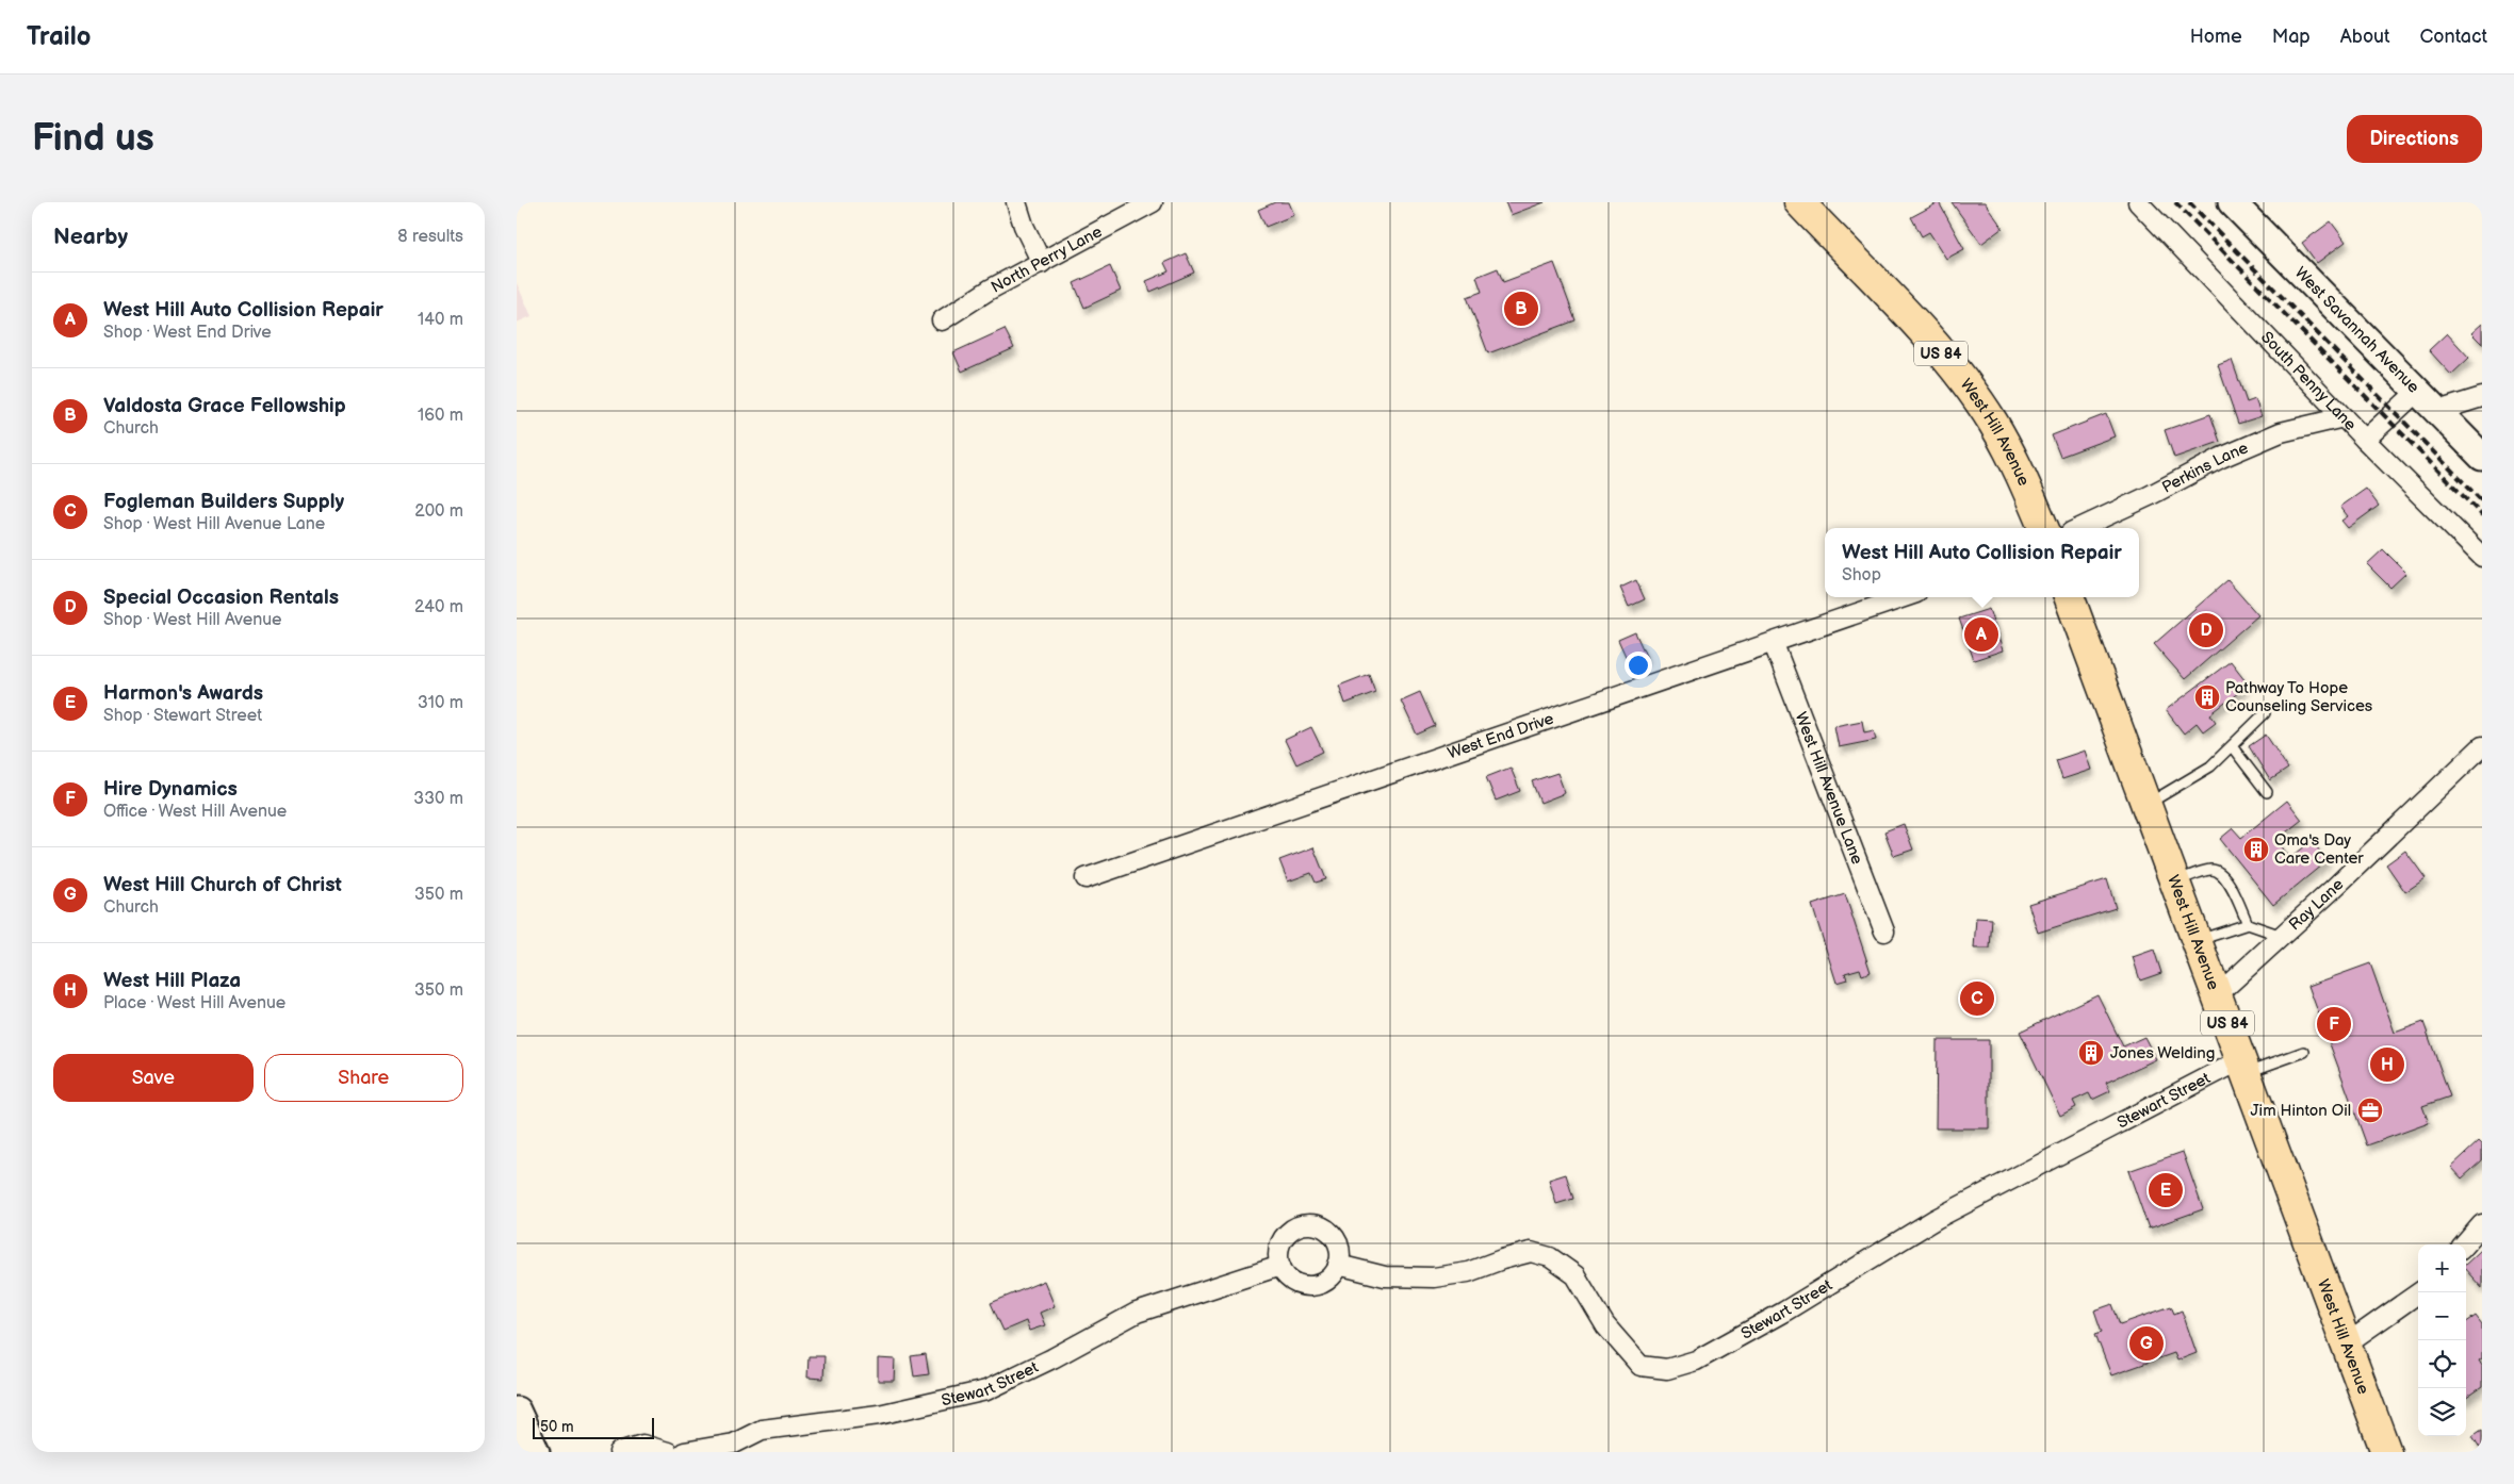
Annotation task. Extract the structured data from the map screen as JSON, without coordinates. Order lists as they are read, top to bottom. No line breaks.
{"streets":{"highway":["US 84","West Hill Avenue"],"street":["North Perry Lane","West Savannah Avenue","South Penny Lane","Perkins Lane","West End Drive","West Hill Avenue Lane","Ray Lane","Stewart Street"]},"crossings":[["South Penny Lane","Perkins Lane"],["West Hill Avenue","Ray Lane"],["West Hill Avenue","Stewart Street"],["West End Drive","West Hill Avenue Lane"]],"places":{"building":["Pathway To Hope Counseling Services","Oma's Day Care Center","Jones Welding"],"office":["Jim Hinton Oil"]},"scale_bar":"50 m","page":{"header":"Trailo","nav":["Home","Map","About","Contact"],"buttons":["Directions",["Save","Share"]],"title":"Find us","heading":["Nearby","8 results"],"list":[{"mark":"A","name":"West Hill Auto Collision Repair","note":"Shop · West End Drive","value":"140 m"},{"mark":"B","name":"Valdosta Grace Fellowship","note":"Church","value":"160 m"},{"mark":"C","name":"Fogleman Builders Supply","note":"Shop · West Hill Avenue Lane","value":"200 m"},{"mark":"D","name":"Special Occasion Rentals","note":"Shop · West Hill Avenue","value":"240 m"},{"mark":"E","name":"Harmon's Awards","note":"Shop · Stewart Street","value":"310 m"},{"mark":"F","name":"Hire Dynamics","note":"Office · West Hill Avenue","value":"330 m"},{"mark":"G","name":"West Hill Church of Christ","note":"Church","value":"350 m"},{"mark":"H","name":"West Hill Plaza","note":"Place · West Hill Avenue","value":"350 m"}],"pins":["B","D","A","C","F","H","E","G"],"popup":["West Hill Auto Collision Repair","Shop"],"map_buttons":["+","−"],"scale":"50 m"}}
